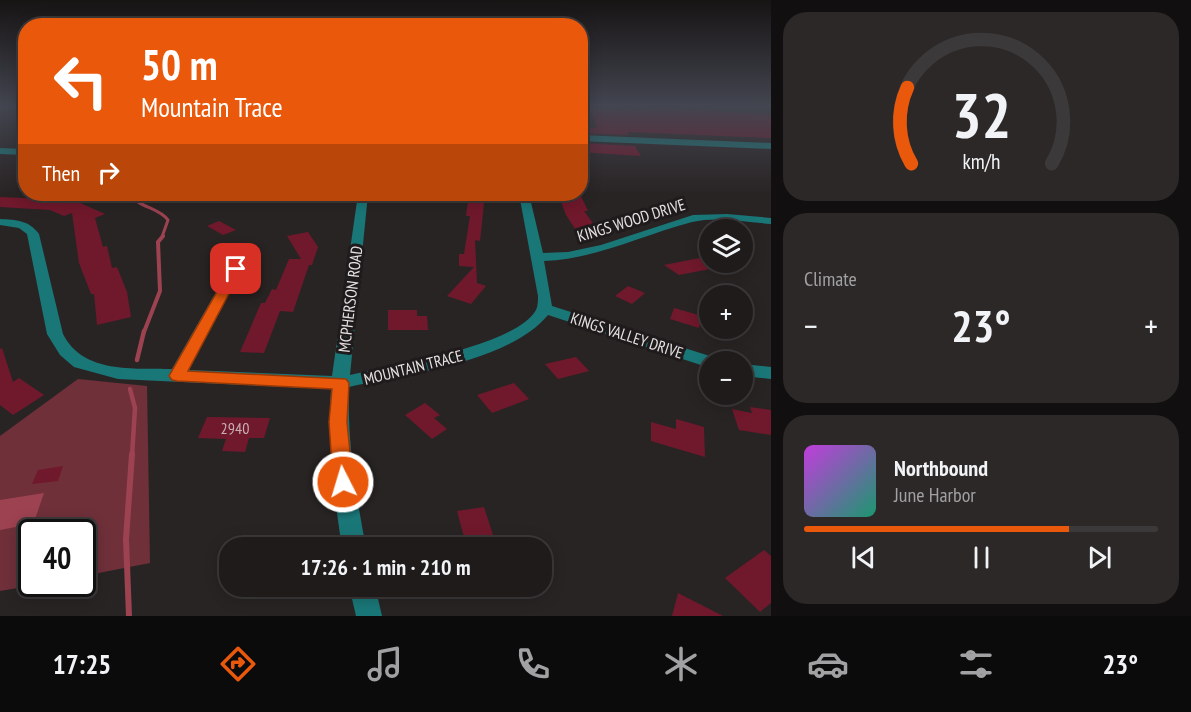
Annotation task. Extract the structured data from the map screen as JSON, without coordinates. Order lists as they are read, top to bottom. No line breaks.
{"streets":{"street":["KINGS WOOD DRIVE","MCPHERSON ROAD","KINGS VALLEY DRIVE","MOUNTAIN TRACE"]},"crossings":[["MCPHERSON ROAD","MOUNTAIN TRACE"],["KINGS VALLEY DRIVE","MOUNTAIN TRACE"]],"house_numbers":["2940"],"page":{"turn":["50 m","Mountain Trace"],"then":"Then","tile":"Climate","map_buttons":["+","−"],"heat":["−","23°","+"],"song":["Northbound","June Harbor"],"limit":"40","trip":"17:26 · 1 min · 210 m","tabs":["17:25","23°"],"gauge":["32","km/h"]}}
